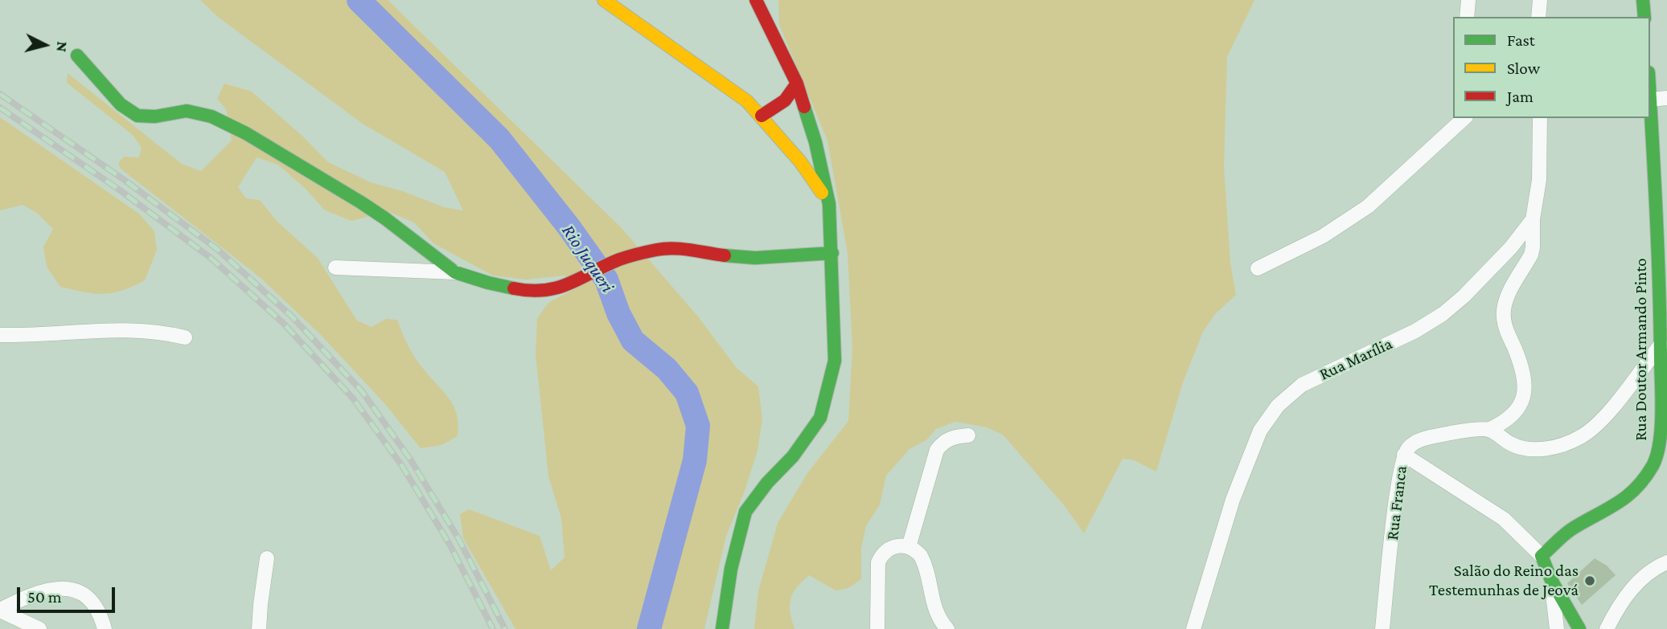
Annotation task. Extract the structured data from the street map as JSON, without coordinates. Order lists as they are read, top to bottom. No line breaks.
{"streets":{"main road":["Rua Doutor Armando Pinto"],"street":["Rua Marília","Rua Franca"]},"water":["Rio Juqueri"],"places":["Salão do Reino das Testemunhas de Jeová"],"legend":["Fast","Slow","Jam"],"scale_bar":"50 m","north":"right"}
